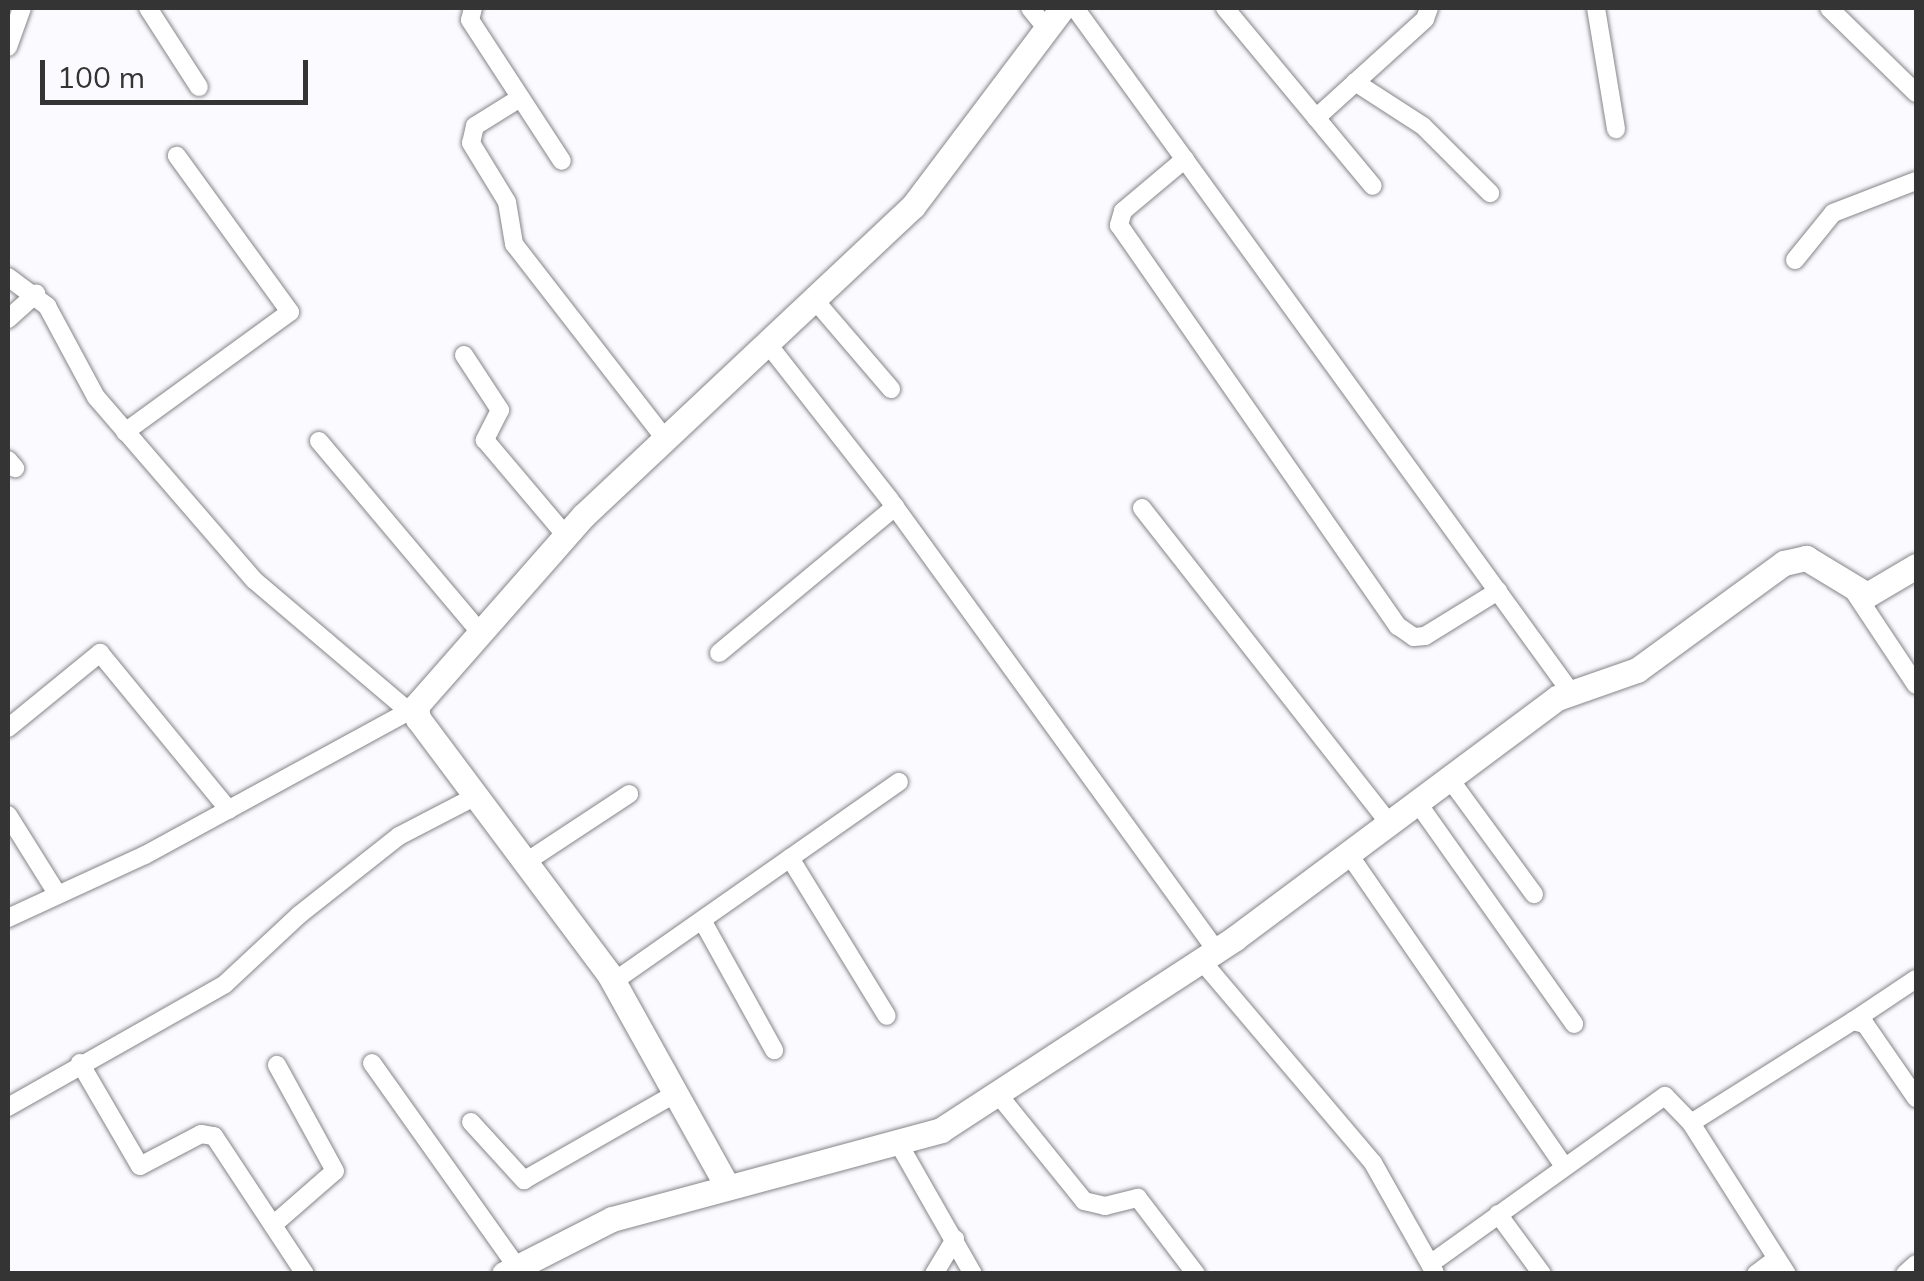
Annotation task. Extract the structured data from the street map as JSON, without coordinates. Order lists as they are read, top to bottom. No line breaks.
{"scale_bar":"100 m"}
